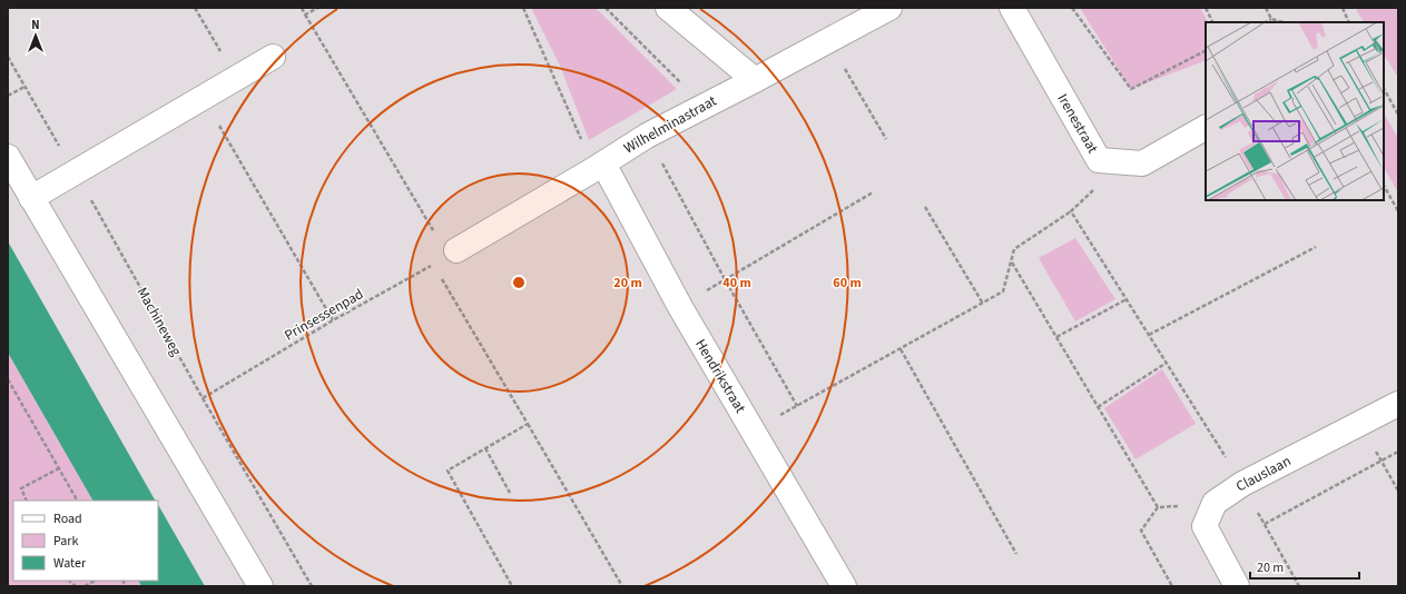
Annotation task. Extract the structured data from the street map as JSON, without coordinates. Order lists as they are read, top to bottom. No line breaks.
{"streets":{"street":["Irenestraat","Wilhelminastraat","Hendrikstraat","Clauslaan"],"path":["Prinsessenpad","Machineweg"]},"crossings":[["Wilhelminastraat","Prinsessenpad"],["Wilhelminastraat","Hendrikstraat"],["Prinsessenpad","Machineweg"]],"legend":["Road","Park","Water"],"scale_bar":"20 m","north":"top","rings":["20 m","40 m","60 m"]}
